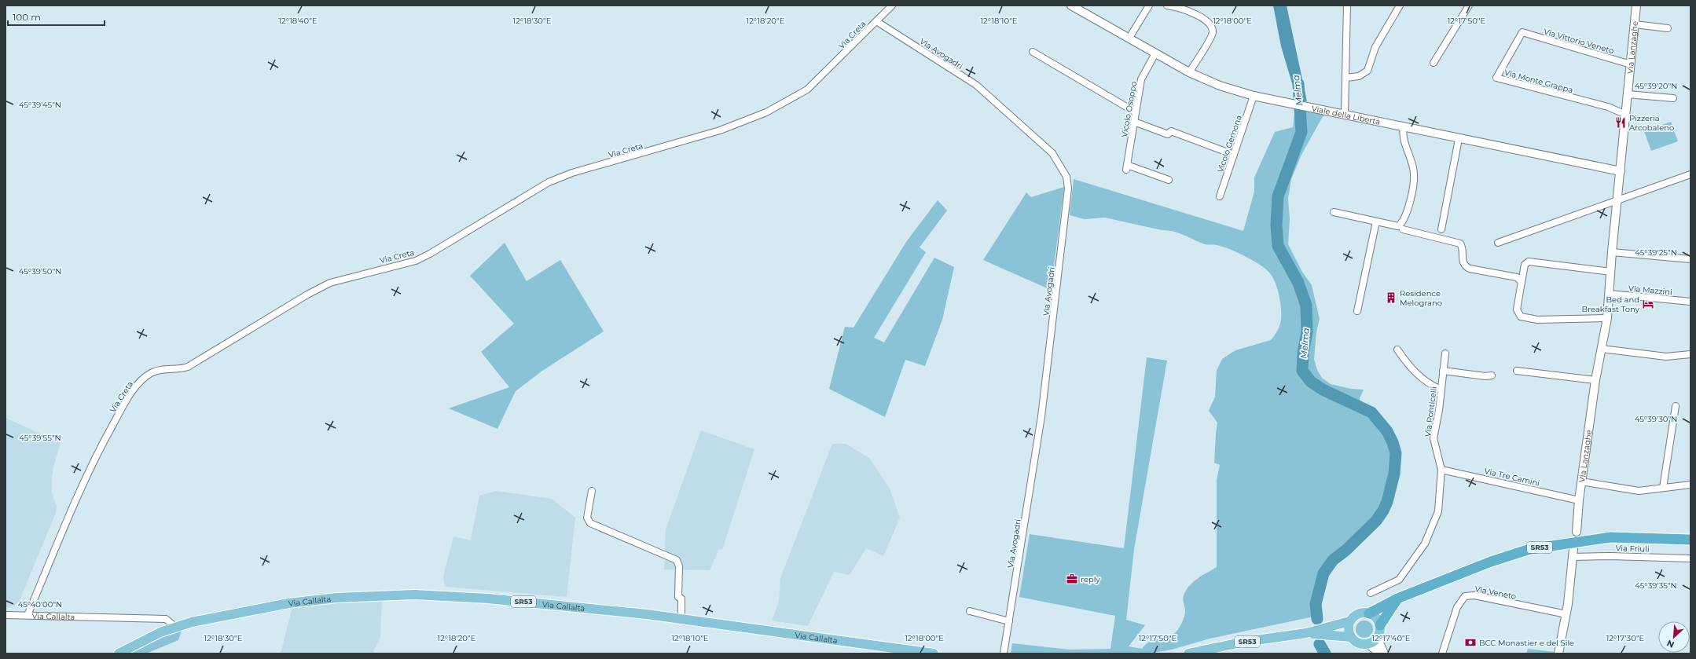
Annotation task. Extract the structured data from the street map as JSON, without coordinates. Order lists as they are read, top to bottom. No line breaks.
{"streets":{"highway":["SR53"],"main road":["Via Callalta"],"street":["Via Creta","Via Vittorio Veneto","Via Lanzaghe","Via Avogadri","Via Monte Grappa","Vicolo Osoppo","Viale della Libertà","Vicolo Gemona","Via Mazzini","Via Ponticelli","Via Tre Camini","Via Friuli","Via Veneto"]},"crossings":[["Via Creta","Via Avogadri"],["Via Creta","Via Callalta"],["Via Vittorio Veneto","Via Lanzaghe"],["Via Vittorio Veneto","Via Monte Grappa"],["Via Lanzaghe","Via Monte Grappa"],["Via Lanzaghe","Viale della Libertà"],["Via Lanzaghe","Via Mazzini"],["Via Lanzaghe","Via Tre Camini"],["Vicolo Osoppo","Viale della Libertà"],["Viale della Libertà","Vicolo Gemona"],["Via Ponticelli","Via Tre Camini"]],"water":["Melma"],"places":{"restaurant":["Pizzeria Arcobaleno"],"building":["Residence Melograno"],"hotel":["Bed and Breakfast Tony"],"office":["reply"],"bank":["BCC Monastier e del Sile"]},"scale_bar":"100 m","north":"bottom left","coordinates":["12°18'40\"E","12°18'30\"E","12°18'20\"E","12°18'10\"E","12°18'00\"E","12°17'50\"E","45°39'20\"N","45°39'45\"N","45°39'25\"N","45°39'50\"N","45°39'30\"N","45°39'55\"N","45°39'35\"N","45°40'00\"N","12°17'40\"E","12°17'30\"E"]}
